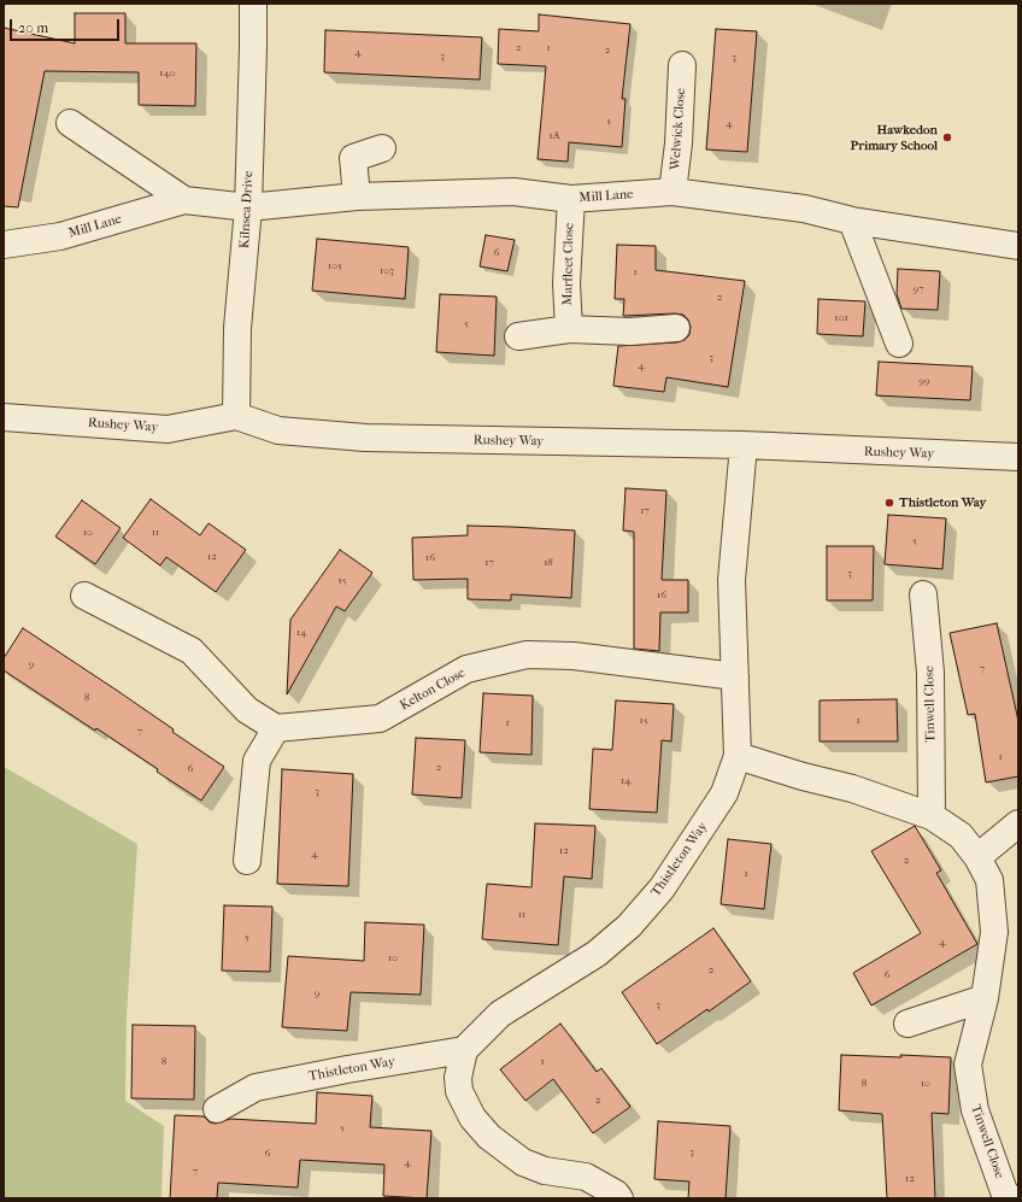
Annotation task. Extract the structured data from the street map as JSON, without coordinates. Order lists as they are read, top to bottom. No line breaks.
{"streets":{"street":["Welwick Close","Mill Lane","Kilnsea Drive","Marfleet Close","Rushey Way","Kelton Close","Tinwell Close","Thistleton Way"]},"crossings":[["Welwick Close","Mill Lane"],["Mill Lane","Kilnsea Drive"],["Mill Lane","Marfleet Close"],["Kilnsea Drive","Rushey Way"],["Rushey Way","Thistleton Way"],["Kelton Close","Thistleton Way"],["Tinwell Close","Thistleton Way"]],"places":["Hawkedon Primary School","Thistleton Way"],"house_numbers":["2","1","2","4","3","3","140","1","4","1A","6","105","103","1","97","2","101","5","3","4","99","17","10","11","5","12","16","17","18","3","15","16","14","9","7","8","15","1","1","7","1","2","6","14","3","12","4","2","1","11","5","4","10","2","6","9","3","8","1","8","10","2","5","3","6","4","7","12"],"scale_bar":"20 m"}
